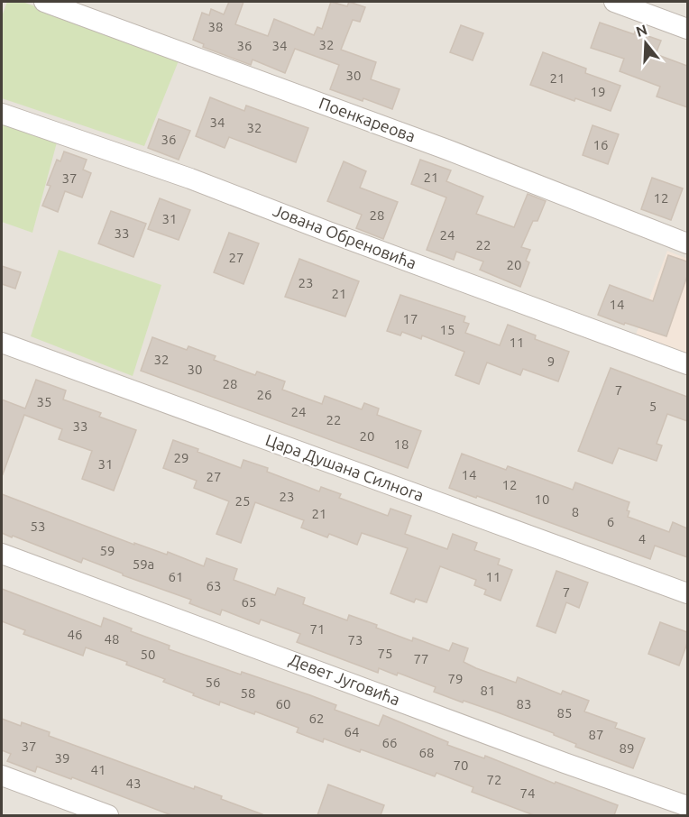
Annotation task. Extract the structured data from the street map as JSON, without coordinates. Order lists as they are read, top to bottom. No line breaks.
{"streets":{"street":["Поенкареова","Јована Обреновића","Цара Душана Силнога","Девет Југовића"]},"house_numbers":["38","32","36","34","30","21","19","34","32","36","16","21","37","12","28","31","33","24","22","27","20","23","21","14","17","15","11","32","9","30","28","7","26","35","5","24","22","33","20","18","29","31","14","27","12","23","10","25","8","21","6","53","4","59","59a","61","11","63","7","65","71","46","48","73","75","50","77","79","56","81","58","60","83","85","62","64","87","66","37","89","68","39","70","41","72","43","74"],"north":"top"}
